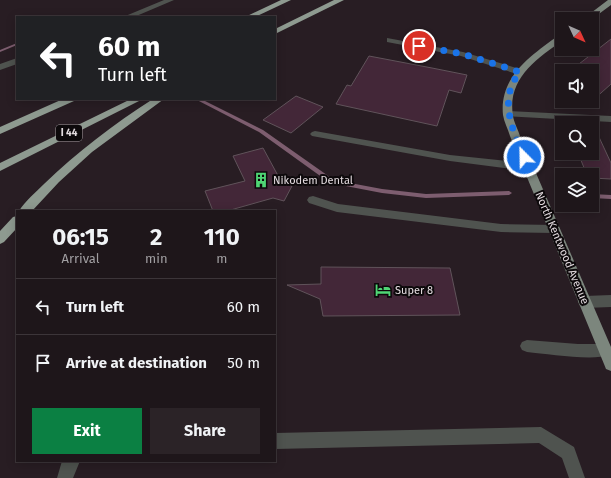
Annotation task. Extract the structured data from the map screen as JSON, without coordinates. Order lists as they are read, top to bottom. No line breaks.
{"streets":{"highway":["I 44"],"main road":["North Kentwood Avenue"]},"places":{"building":["Nikodem Dental"],"hotel":["Super 8"]},"north":"bottom right","page":{"turn":["60 m","Turn left"],"eta":["06:15","Arrival","2","min","110","m"],"list":[{"name":"Turn left","value":"60 m"},{"name":"Arrive at destination","value":"50 m"}],"buttons":["Exit","Share"]}}
